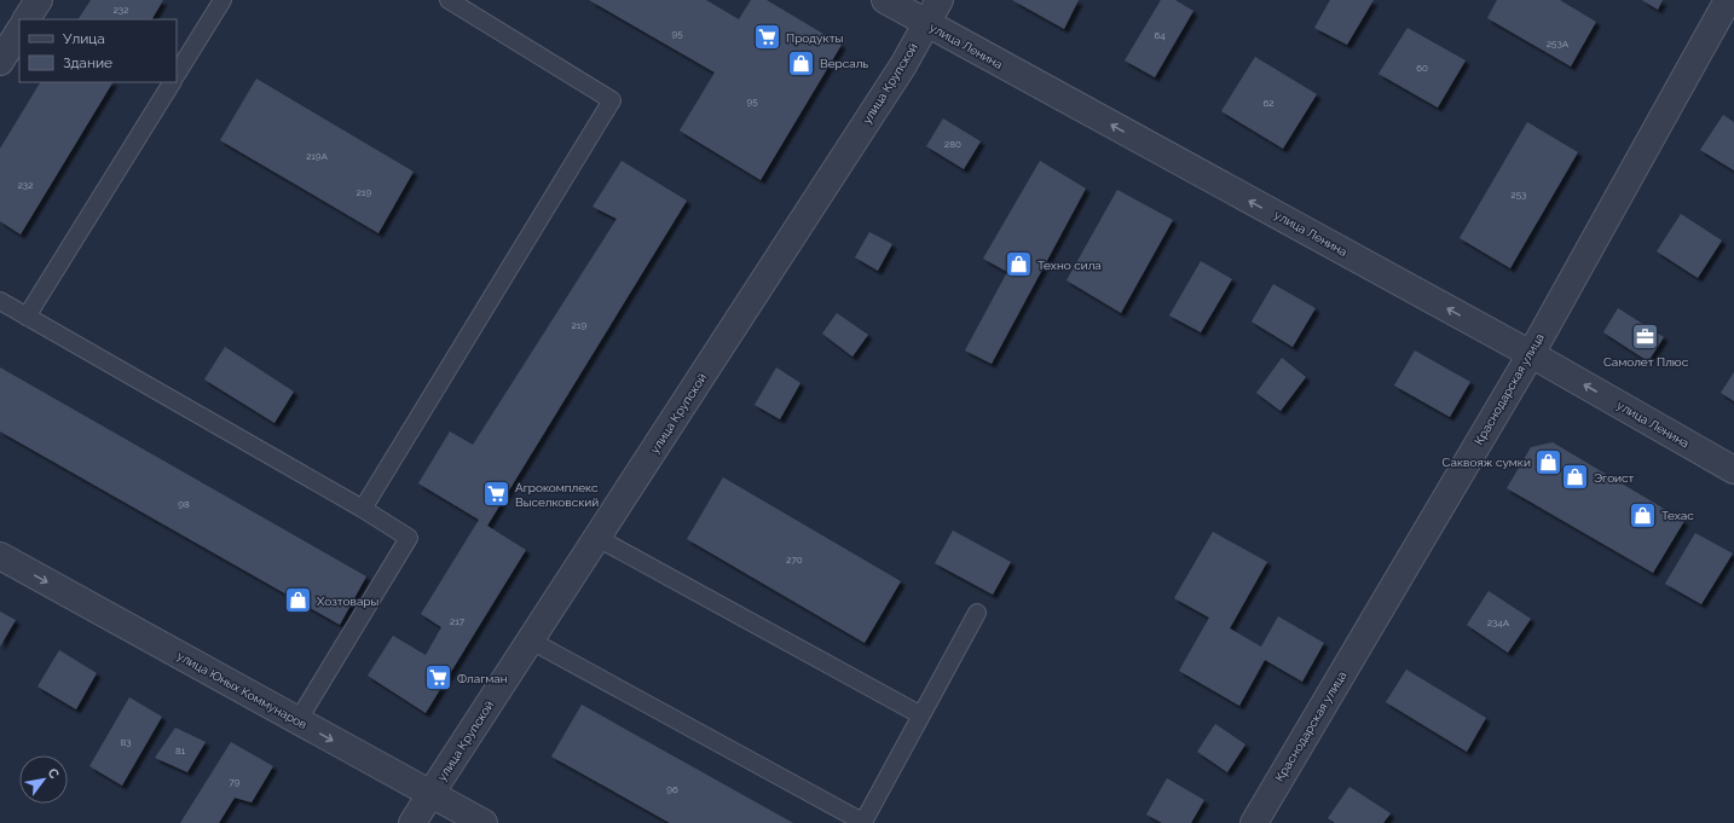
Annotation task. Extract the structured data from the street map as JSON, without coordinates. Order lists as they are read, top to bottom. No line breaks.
{"streets":{"street":["улица Ленина","улица Крупской","Краснодарская улица","улица Юных Коммунаров"]},"crossings":[["улица Ленина","улица Крупской"],["улица Ленина","Краснодарская улица"],["улица Крупской","улица Юных Коммунаров"]],"one_way":["улица Ленина","улица Юных Коммунаров"],"places":{"supermarket":["Продукты","Агрокомплекс Выселковский","Флагман"],"shop":["Версаль","Техно сила","Саквояж сумки","Эгоист","Техас","Хозтовары"],"office":["Самолет Плюс"]},"house_numbers":["232","95","64","253А","60","95","62","280","219А","232","219","253","219","98","270","217","234А","83","81","79","96"],"legend":["Улица","Здание"],"north":"top right"}
